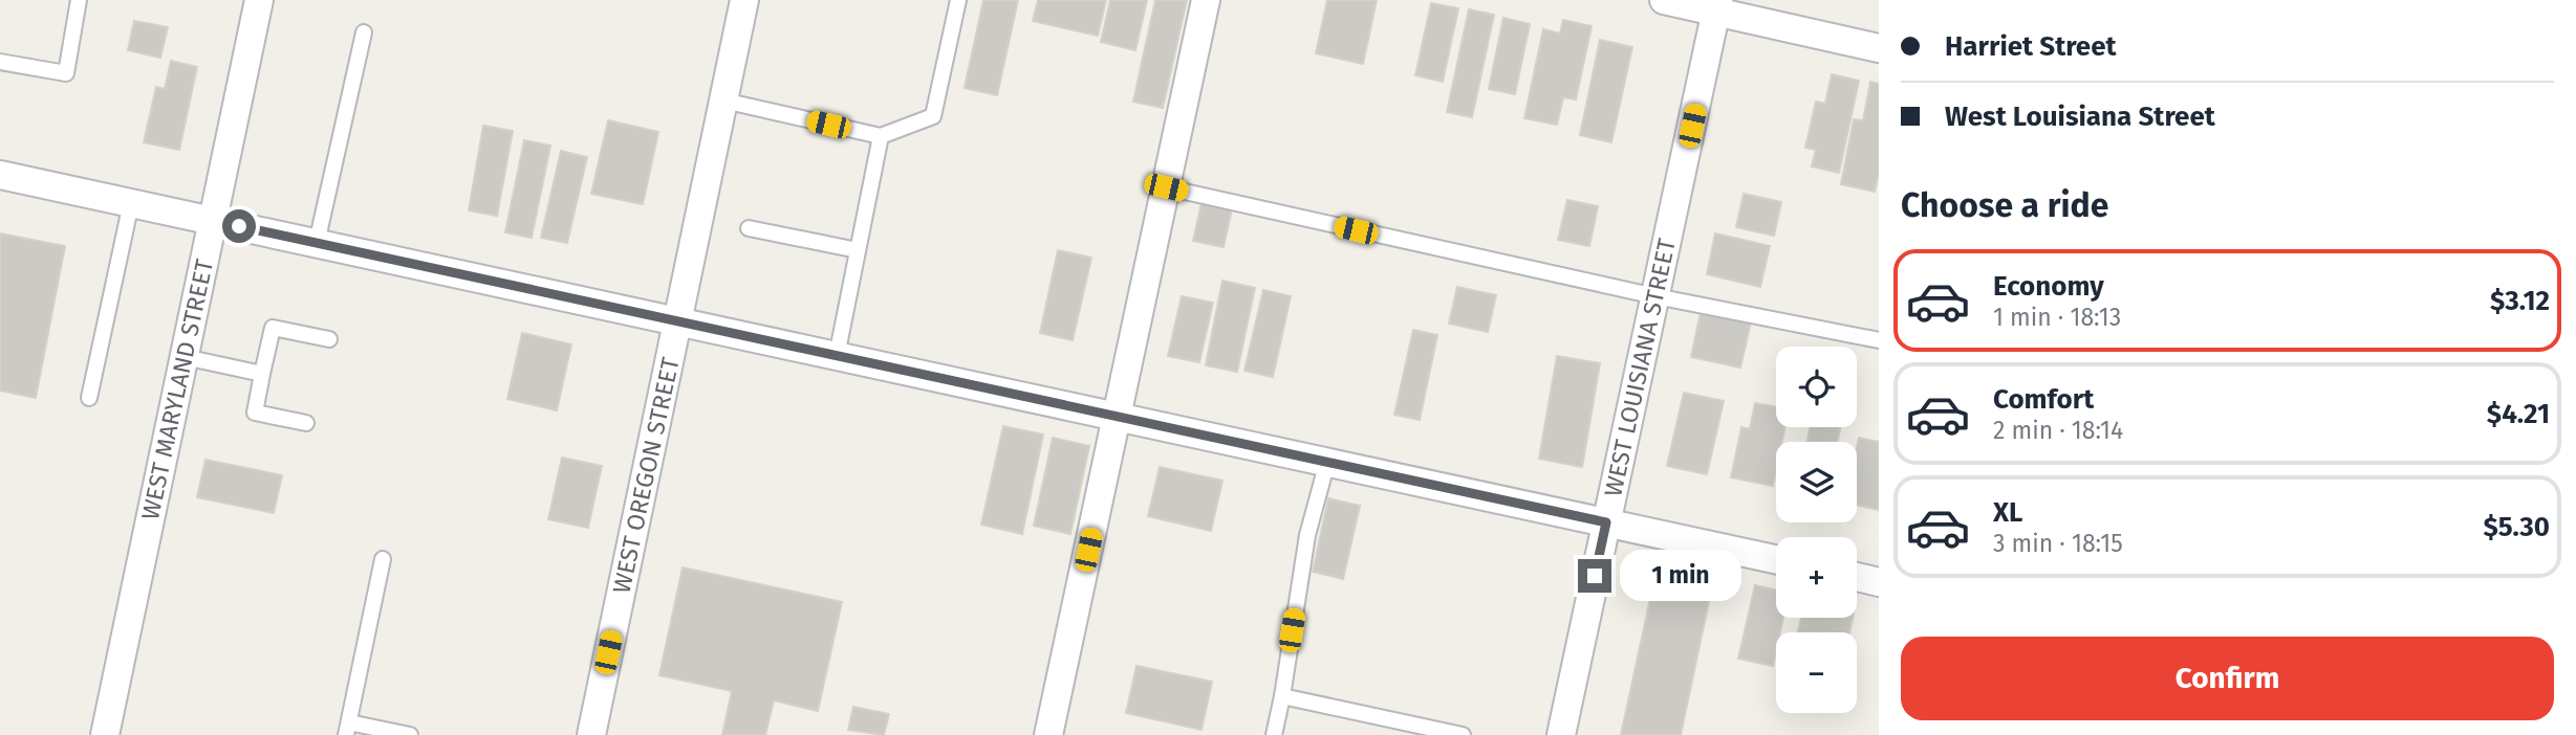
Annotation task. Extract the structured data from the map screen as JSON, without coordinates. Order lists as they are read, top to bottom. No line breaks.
{"streets":{"street":["WEST LOUISIANA STREET","WEST MARYLAND STREET","WEST OREGON STREET"]},"page":{"banner":["Harriet Street","West Louisiana Street"],"heading":"Choose a ride","list":[{"name":"Economy","note":"1 min · 18:13","value":"$3.12"},{"name":"Comfort","note":"2 min · 18:14","value":"$4.21"},{"name":"XL","note":"3 min · 18:15","value":"$5.30"}],"map_buttons":["+","−"],"bubble":"1 min","buttons":"Confirm"}}
